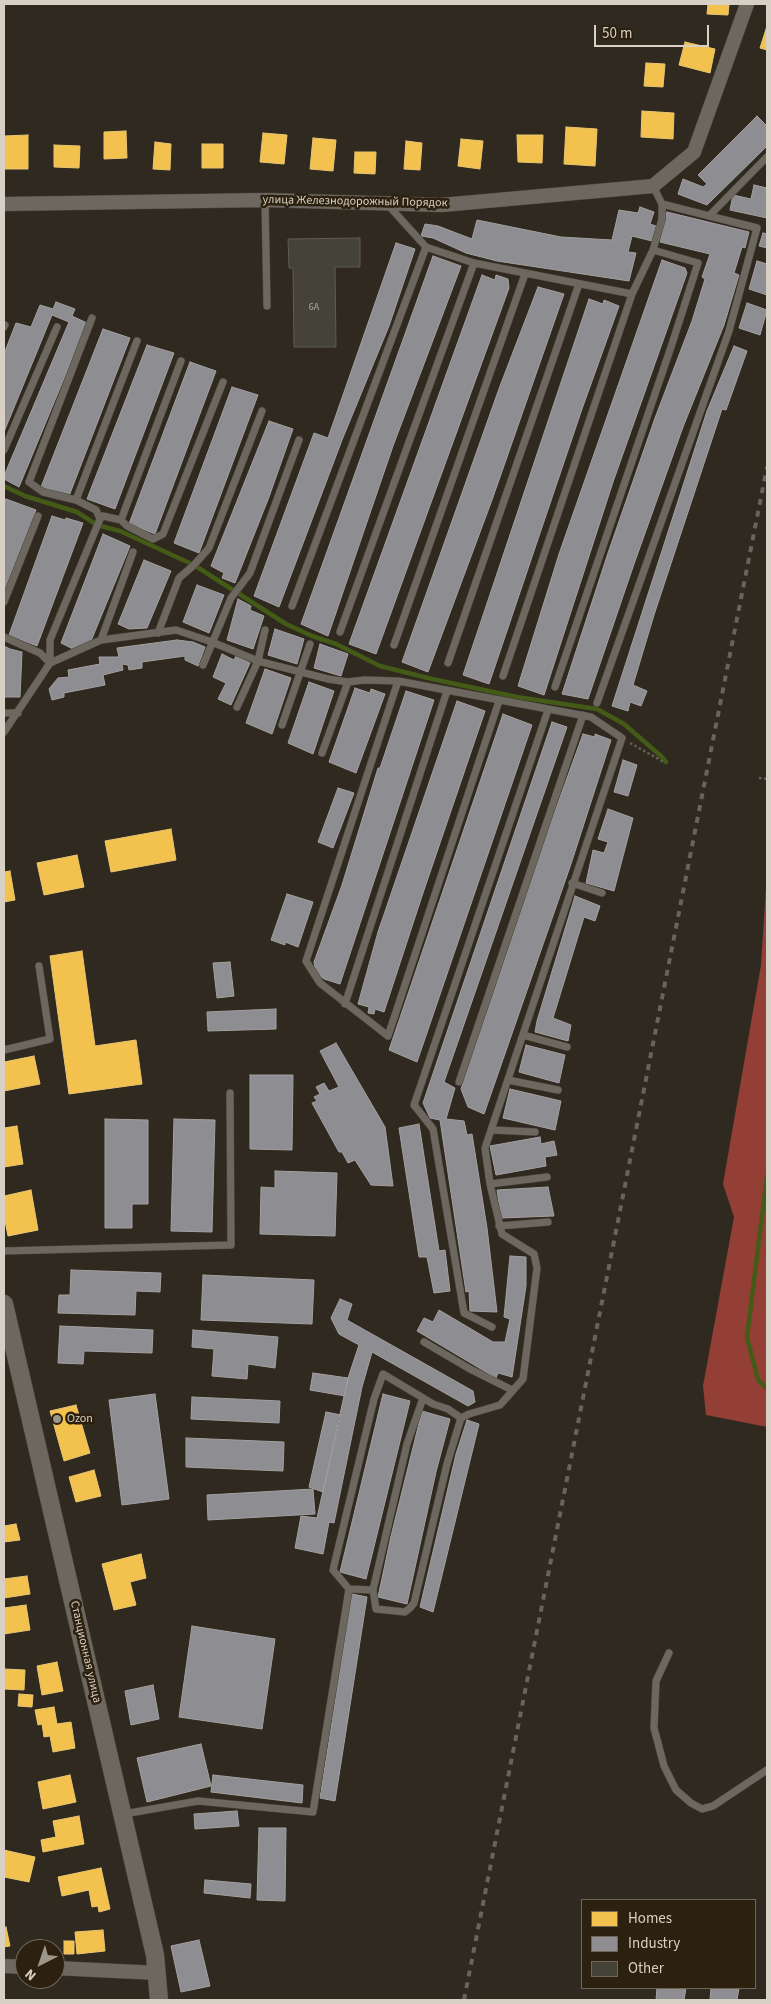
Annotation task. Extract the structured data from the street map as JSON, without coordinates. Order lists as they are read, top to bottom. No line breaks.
{"streets":{"street":["улица Железнодорожный Порядок","Станционная улица"]},"places":["Ozon"],"house_numbers":["6А"],"legend":["Homes","Industry","Other"],"scale_bar":"50 m","north":"bottom left"}
